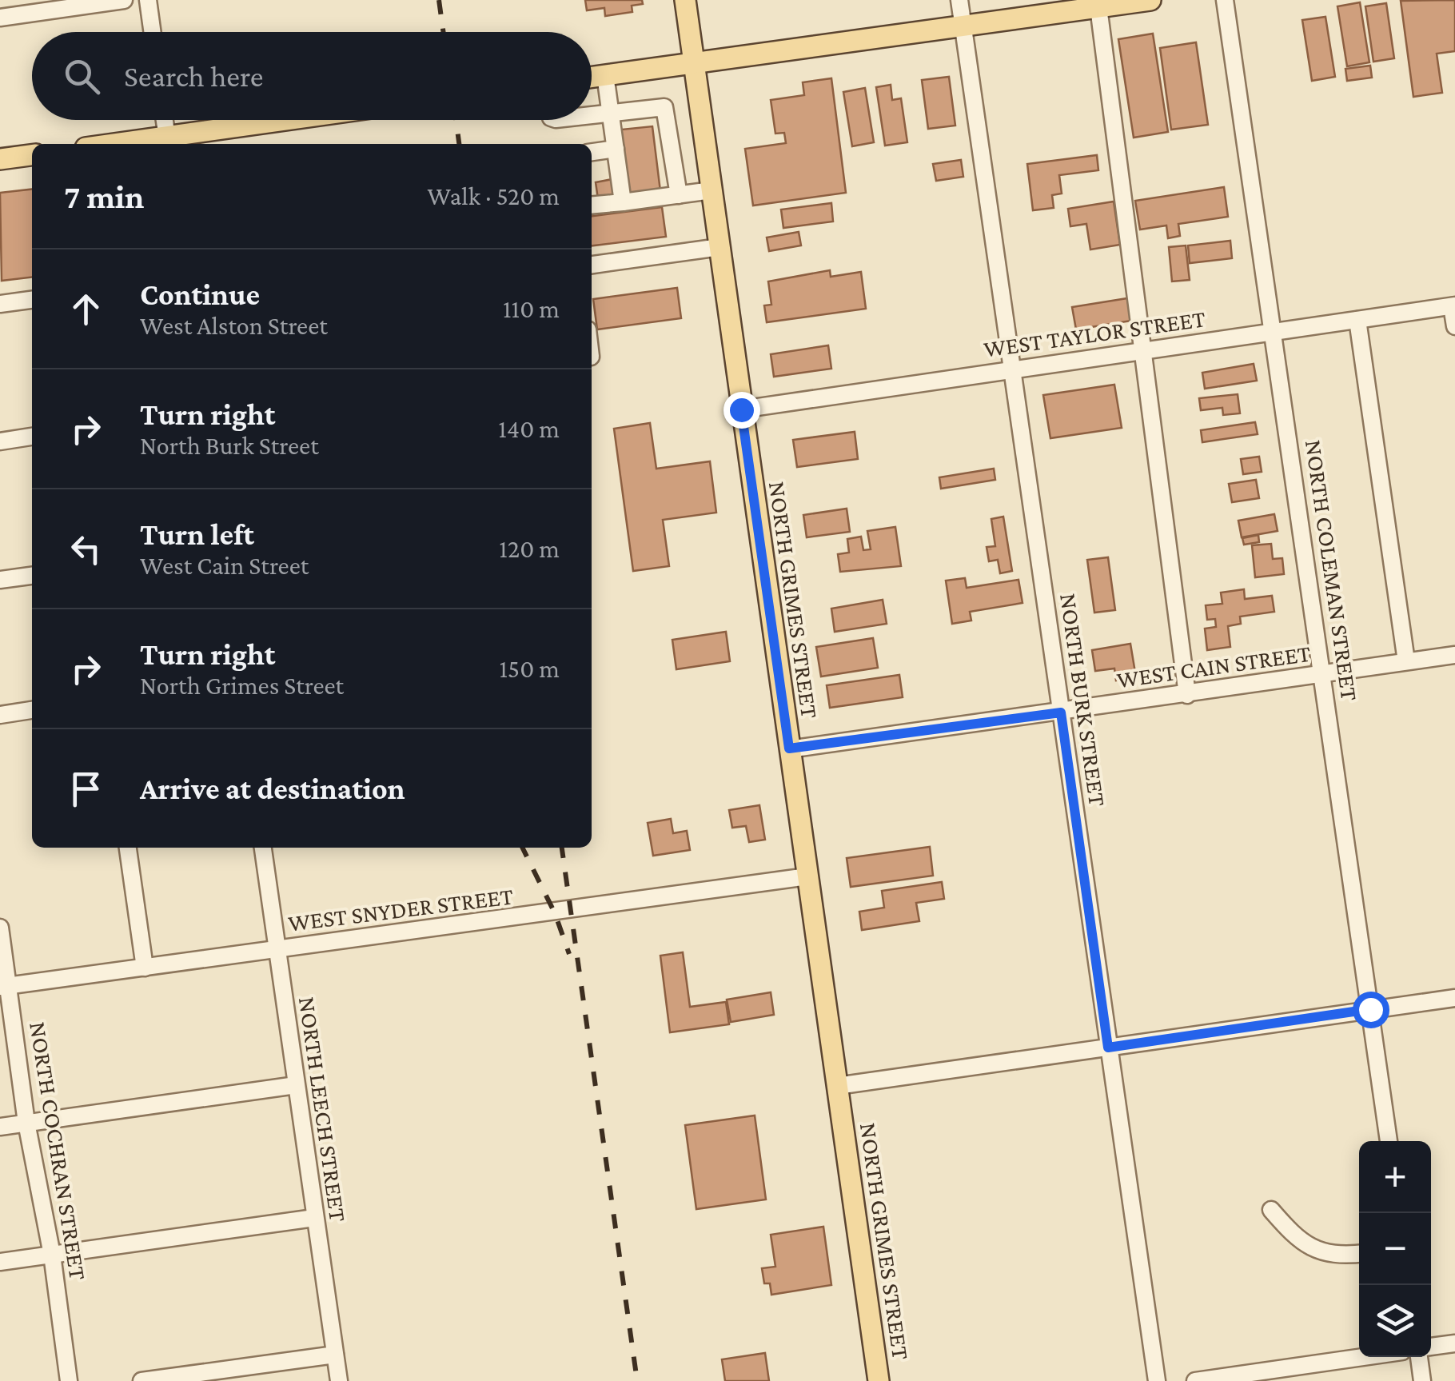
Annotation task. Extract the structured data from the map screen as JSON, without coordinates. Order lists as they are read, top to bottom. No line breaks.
{"streets":{"main road":["NORTH GRIMES STREET"],"street":["WEST TAYLOR STREET","NORTH COLEMAN STREET","WEST CAIN STREET","NORTH BURK STREET","WEST SNYDER STREET","NORTH LEECH STREET","NORTH COCHRAN STREET"]},"crossings":[["WEST TAYLOR STREET","NORTH COLEMAN STREET"],["WEST TAYLOR STREET","NORTH GRIMES STREET"],["WEST TAYLOR STREET","NORTH BURK STREET"],["NORTH COLEMAN STREET","WEST CAIN STREET"],["NORTH GRIMES STREET","WEST CAIN STREET"],["NORTH GRIMES STREET","WEST SNYDER STREET"],["WEST CAIN STREET","NORTH BURK STREET"],["WEST SNYDER STREET","NORTH LEECH STREET"],["WEST SNYDER STREET","NORTH COCHRAN STREET"]],"page":{"search":"Search here","heading":["7 min","Walk · 520 m"],"list":[["Continue","West Alston Street","110 m"],["Turn right","North Burk Street","140 m"],["Turn left","West Cain Street","120 m"],["Turn right","North Grimes Street","150 m"],"Arrive at destination"],"map_buttons":["+","−"]}}
